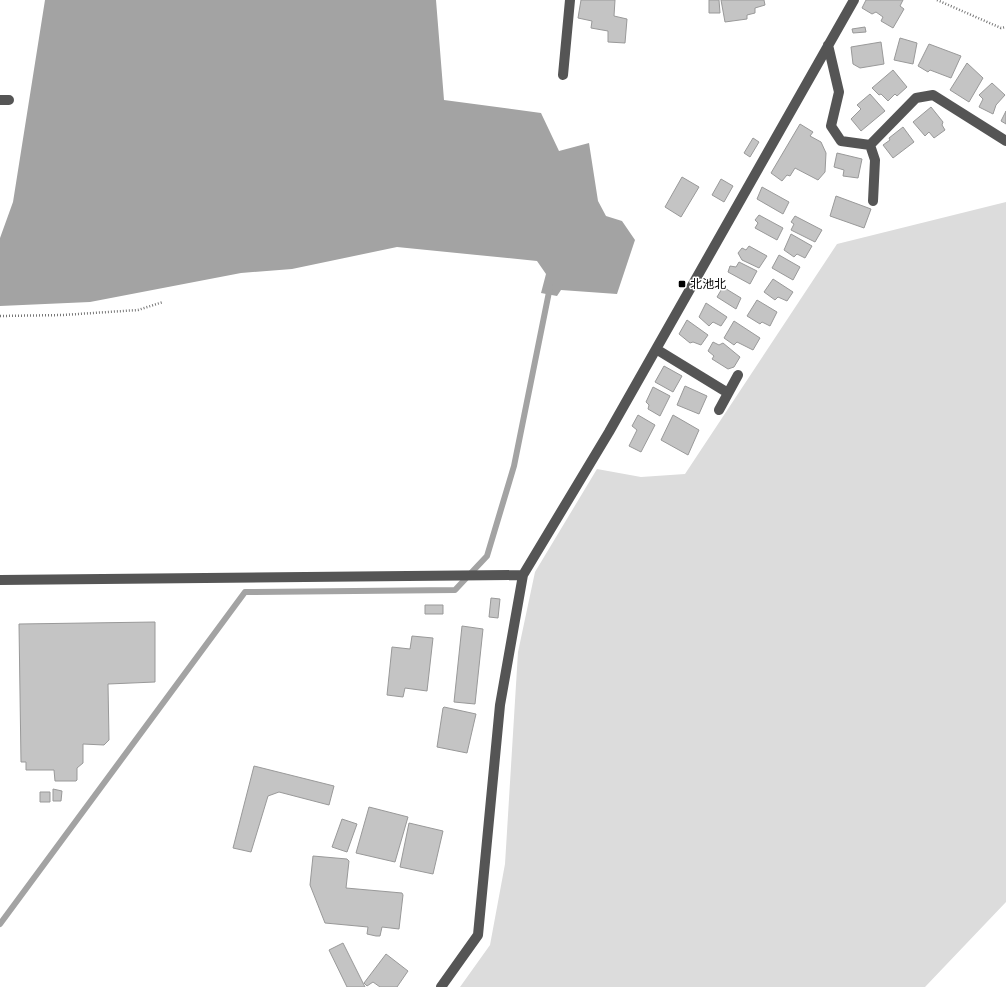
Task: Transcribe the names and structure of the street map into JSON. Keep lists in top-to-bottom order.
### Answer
{
  "places": {
    "transit": ["北池北"]
  }
}
